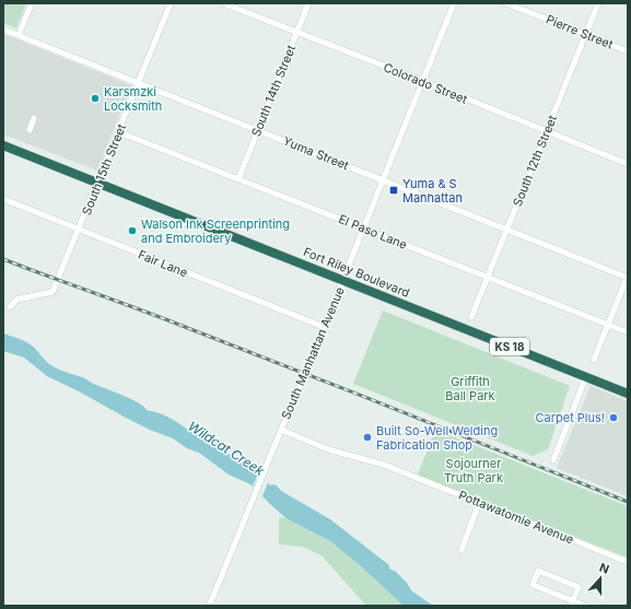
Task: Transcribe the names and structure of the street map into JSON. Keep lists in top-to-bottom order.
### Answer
{
  "streets": {
    "highway": ["Fort Riley Boulevard", "KS 18"],
    "street": [
      "Pierre Street",
      "Colorado Street",
      "South 14th Street",
      "Yuma Street",
      "South 12th Street",
      "South 15th Street",
      "El Paso Lane",
      "Fair Lane",
      "South Manhattan Avenue",
      "Pottawatomie Avenue"
    ]
  },
  "crossings": [
    ["Pierre Street", "South 12th Street"],
    ["Colorado Street", "South 14th Street"],
    ["Colorado Street", "South 12th Street"],
    ["Colorado Street", "South Manhattan Avenue"],
    ["South 14th Street", "Yuma Street"],
    ["South 14th Street", "El Paso Lane"],
    ["Yuma Street", "South 12th Street"],
    ["Yuma Street", "South 15th Street"],
    ["Yuma Street", "South Manhattan Avenue"],
    ["South 12th Street", "El Paso Lane"],
    ["South 15th Street", "El Paso Lane"],
    ["South 15th Street", "Fair Lane"],
    ["South 15th Street", "Fort Riley Boulevard"],
    ["El Paso Lane", "South Manhattan Avenue"],
    ["Fair Lane", "South Manhattan Avenue"],
    ["Fort Riley Boulevard", "South Manhattan Avenue"],
    ["South Manhattan Avenue", "Pottawatomie Avenue"]
  ],
  "water": ["Wildcat Creek"],
  "parks": ["Griffith Ball Park", "Sojourner Truth Park"],
  "places": {
    "other": [
      "Karsmzki Locksmith",
      "Walson Ink Screenprinting and Embroidery",
      "Carpet Plus!",
      "Built So-Well Welding Fabrication Shop"
    ],
    "transit": ["Yuma & S Manhattan"]
  },
  "north": "top"
}
